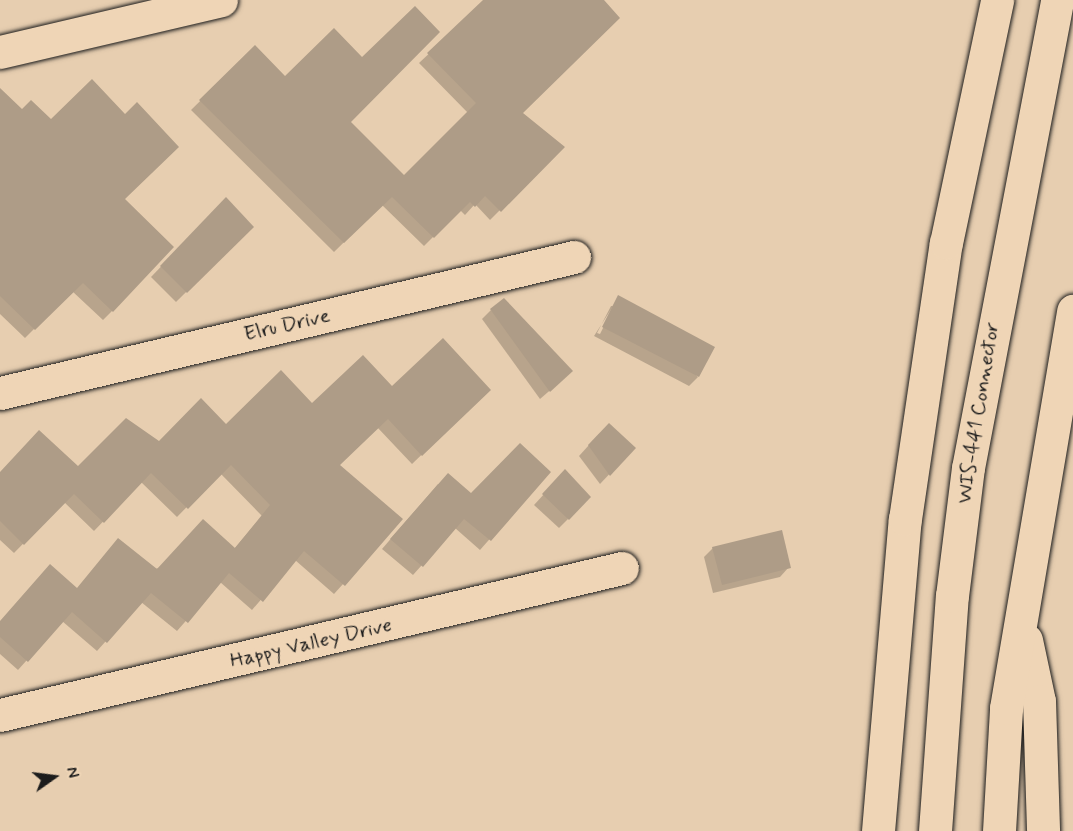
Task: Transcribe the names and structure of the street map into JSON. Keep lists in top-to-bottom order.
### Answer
{
  "streets": {
    "main road": ["Elru Drive", "WIS-441 Connector", "Happy Valley Drive"]
  },
  "north": "right"
}
